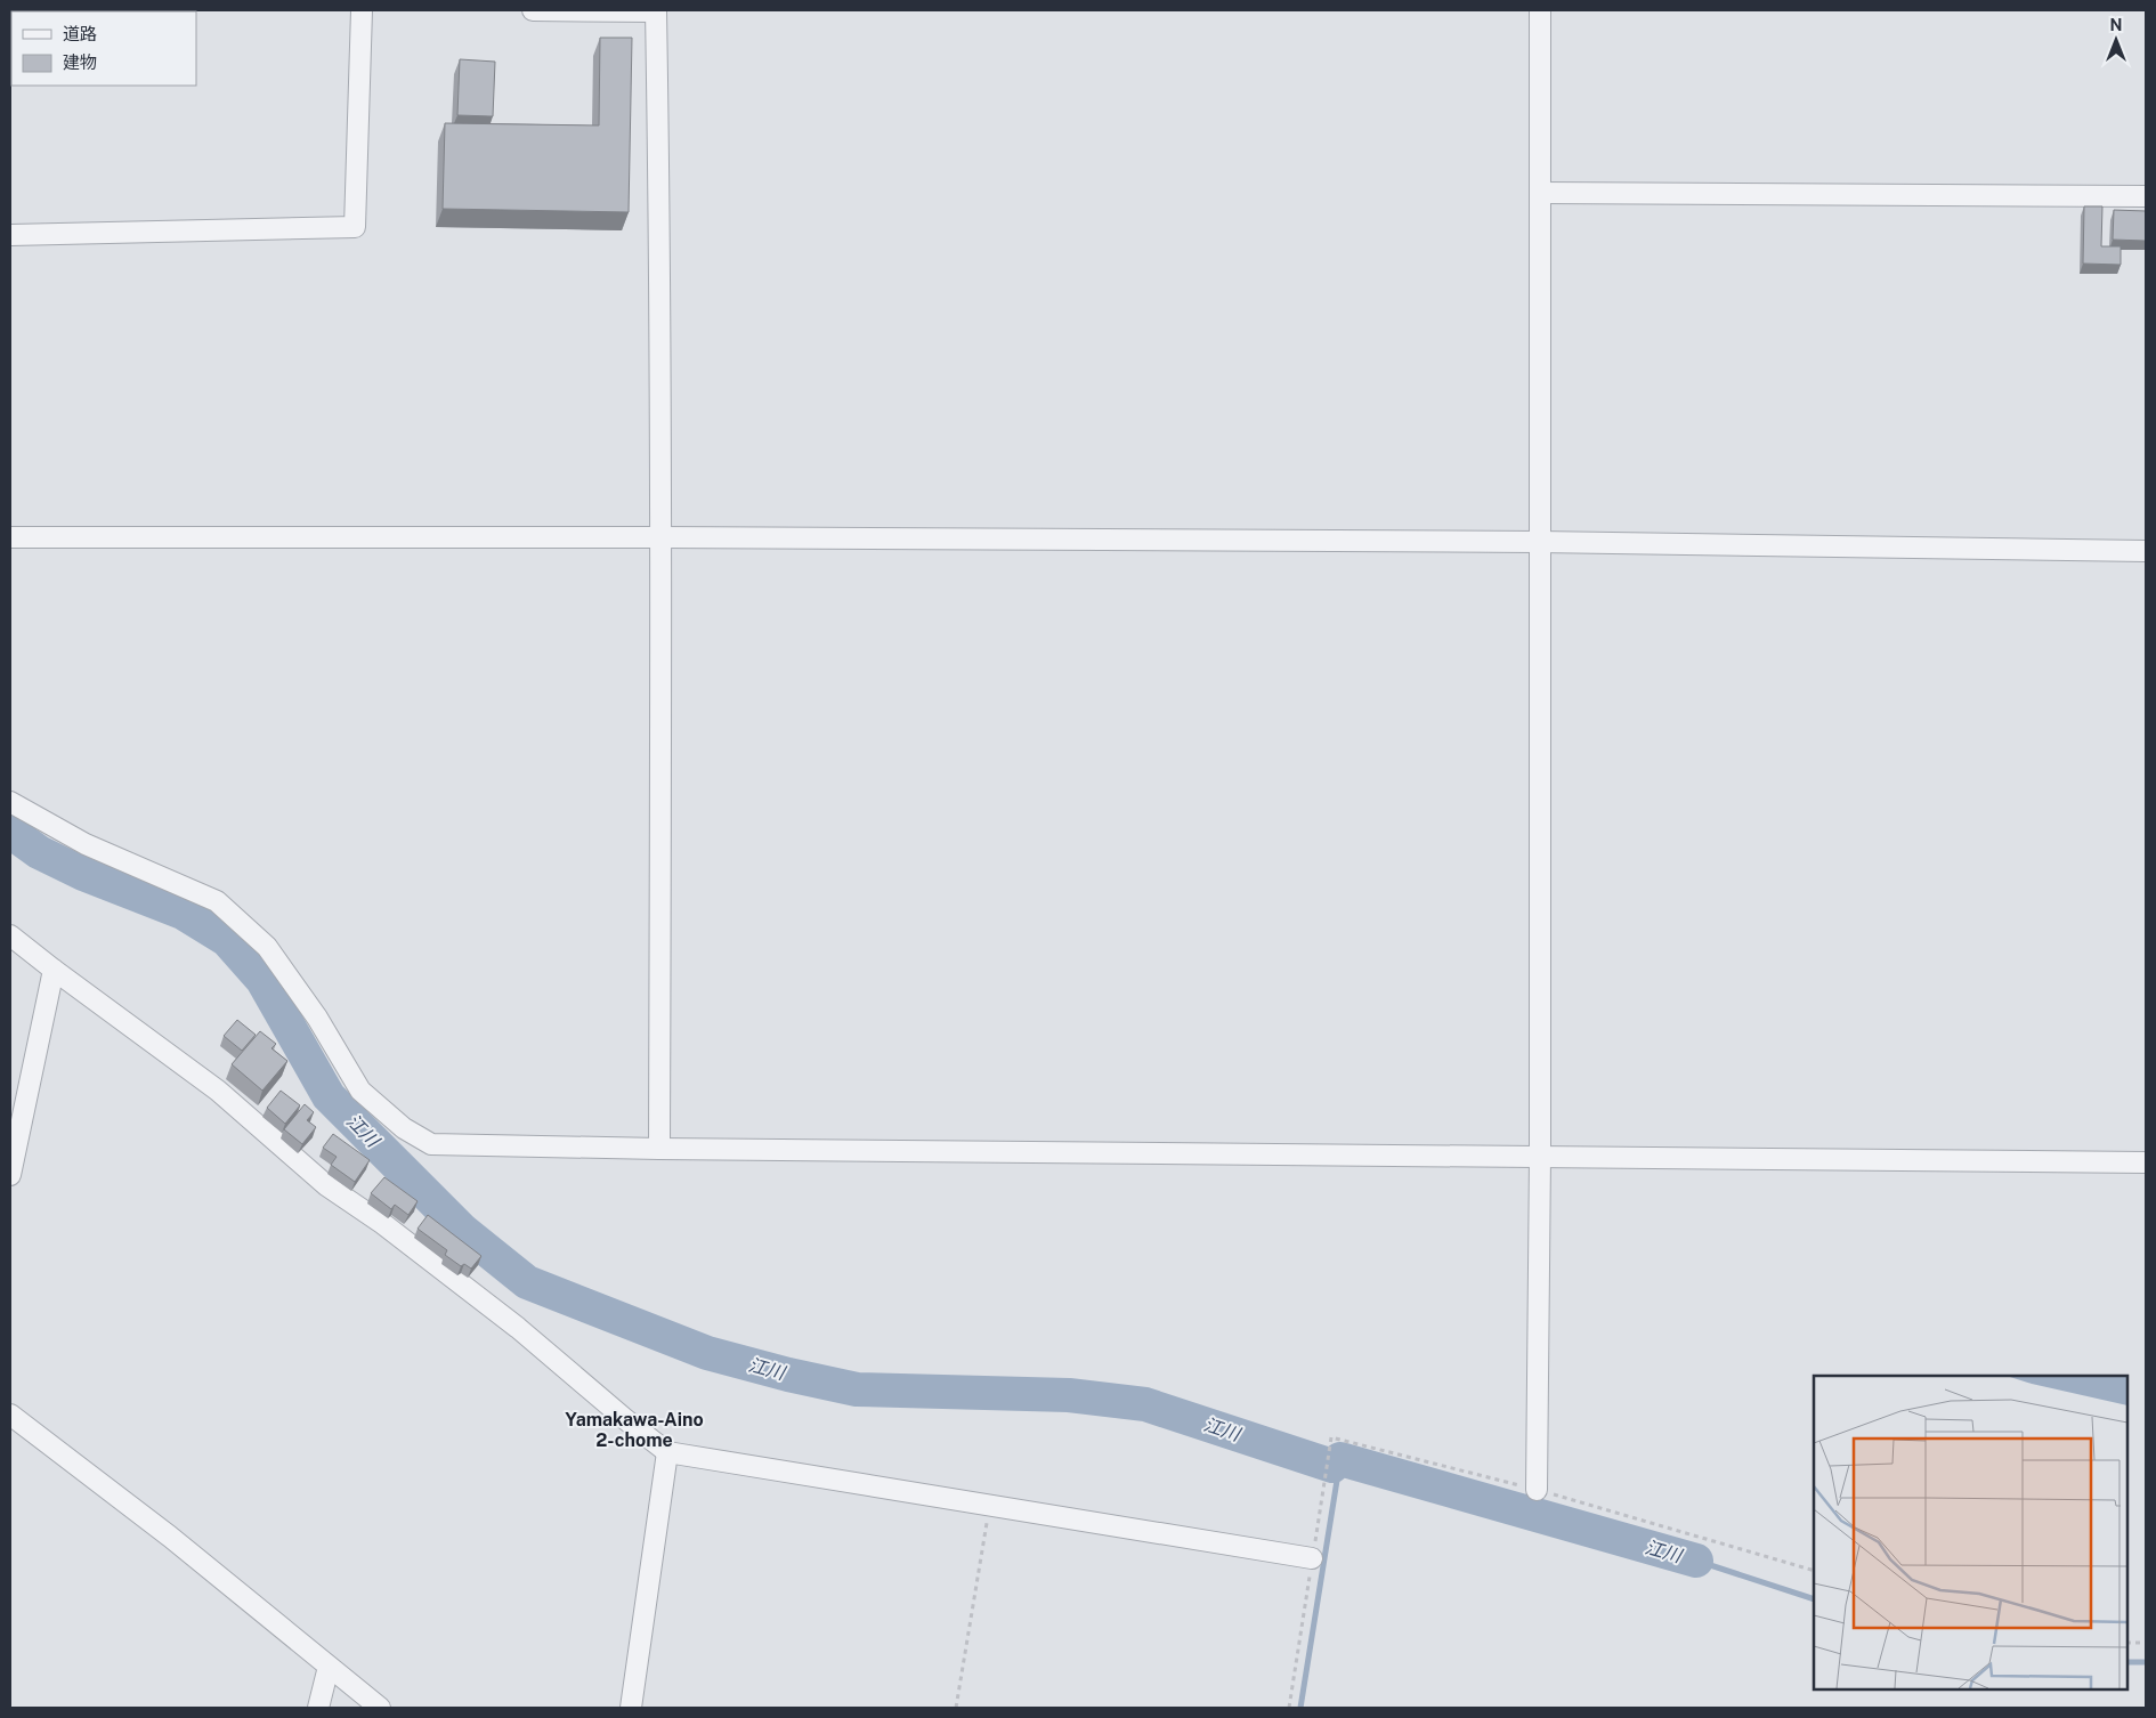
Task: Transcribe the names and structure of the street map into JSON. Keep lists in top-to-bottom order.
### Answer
{
  "districts": ["Yamakawa-Aino 2-chome"],
  "water": ["江川"],
  "legend": ["道路", "建物"],
  "north": "top"
}
